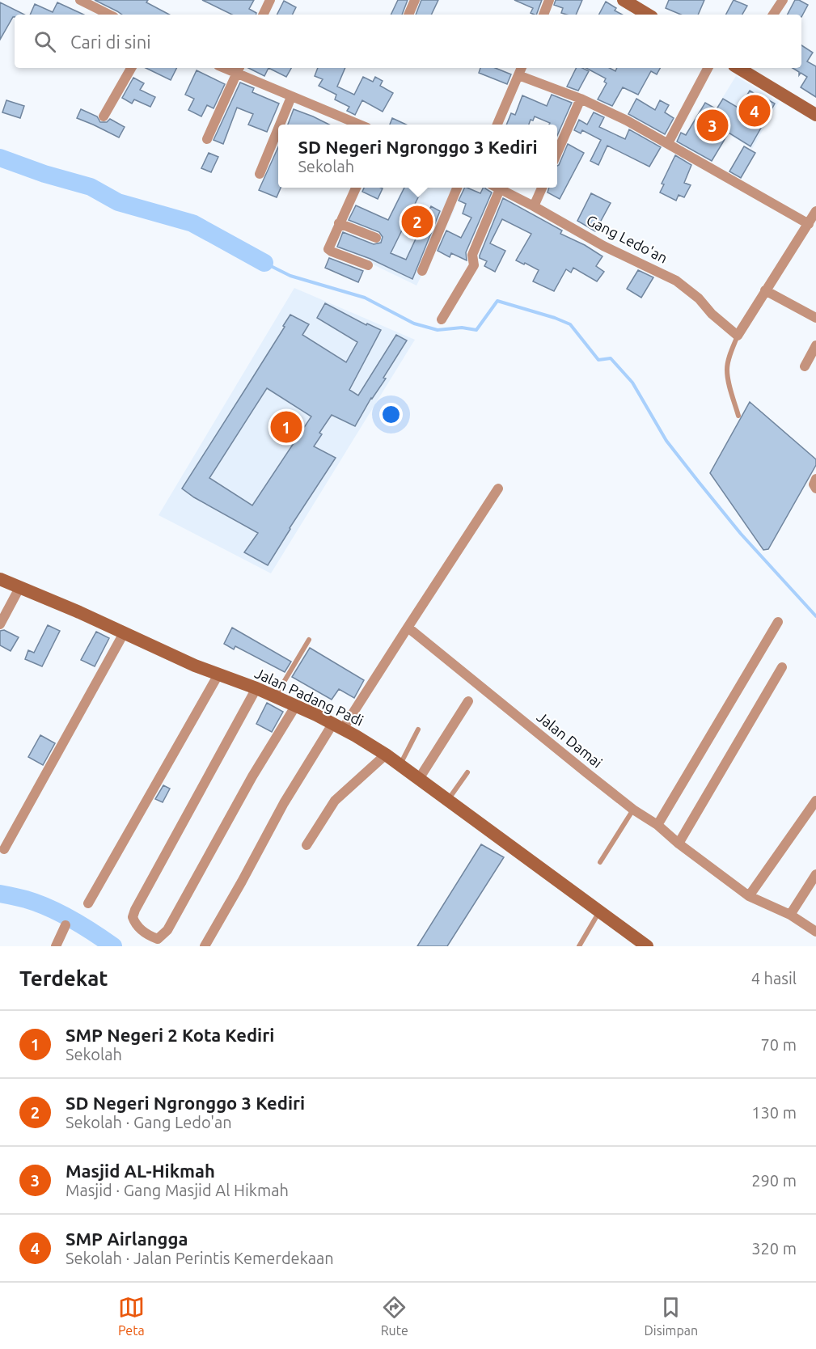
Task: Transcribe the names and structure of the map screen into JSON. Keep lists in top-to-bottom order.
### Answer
{
  "streets": {
    "main road": ["Jalan Padang Padi"],
    "street": ["Gang Ledo'an", "Jalan Damai"]
  },
  "page": {
    "search": "Cari di sini",
    "pins": [
      "4",
      "3",
      "2",
      "1"
    ],
    "popup": ["SD Negeri Ngronggo 3 Kediri", "Sekolah"],
    "heading": ["Terdekat", "4 hasil"],
    "list": [
      {
        "mark": "1",
        "name": "SMP Negeri 2 Kota Kediri",
        "note": "Sekolah",
        "value": "70 m"
      },
      {
        "mark": "2",
        "name": "SD Negeri Ngronggo 3 Kediri",
        "note": "Sekolah · Gang Ledo'an",
        "value": "130 m"
      },
      {
        "mark": "3",
        "name": "Masjid AL-Hikmah",
        "note": "Masjid · Gang Masjid Al Hikmah",
        "value": "290 m"
      },
      {
        "mark": "4",
        "name": "SMP Airlangga",
        "note": "Sekolah · Jalan Perintis Kemerdekaan",
        "value": "320 m"
      }
    ],
    "nav": ["Peta", "Rute", "Disimpan"]
  }
}
